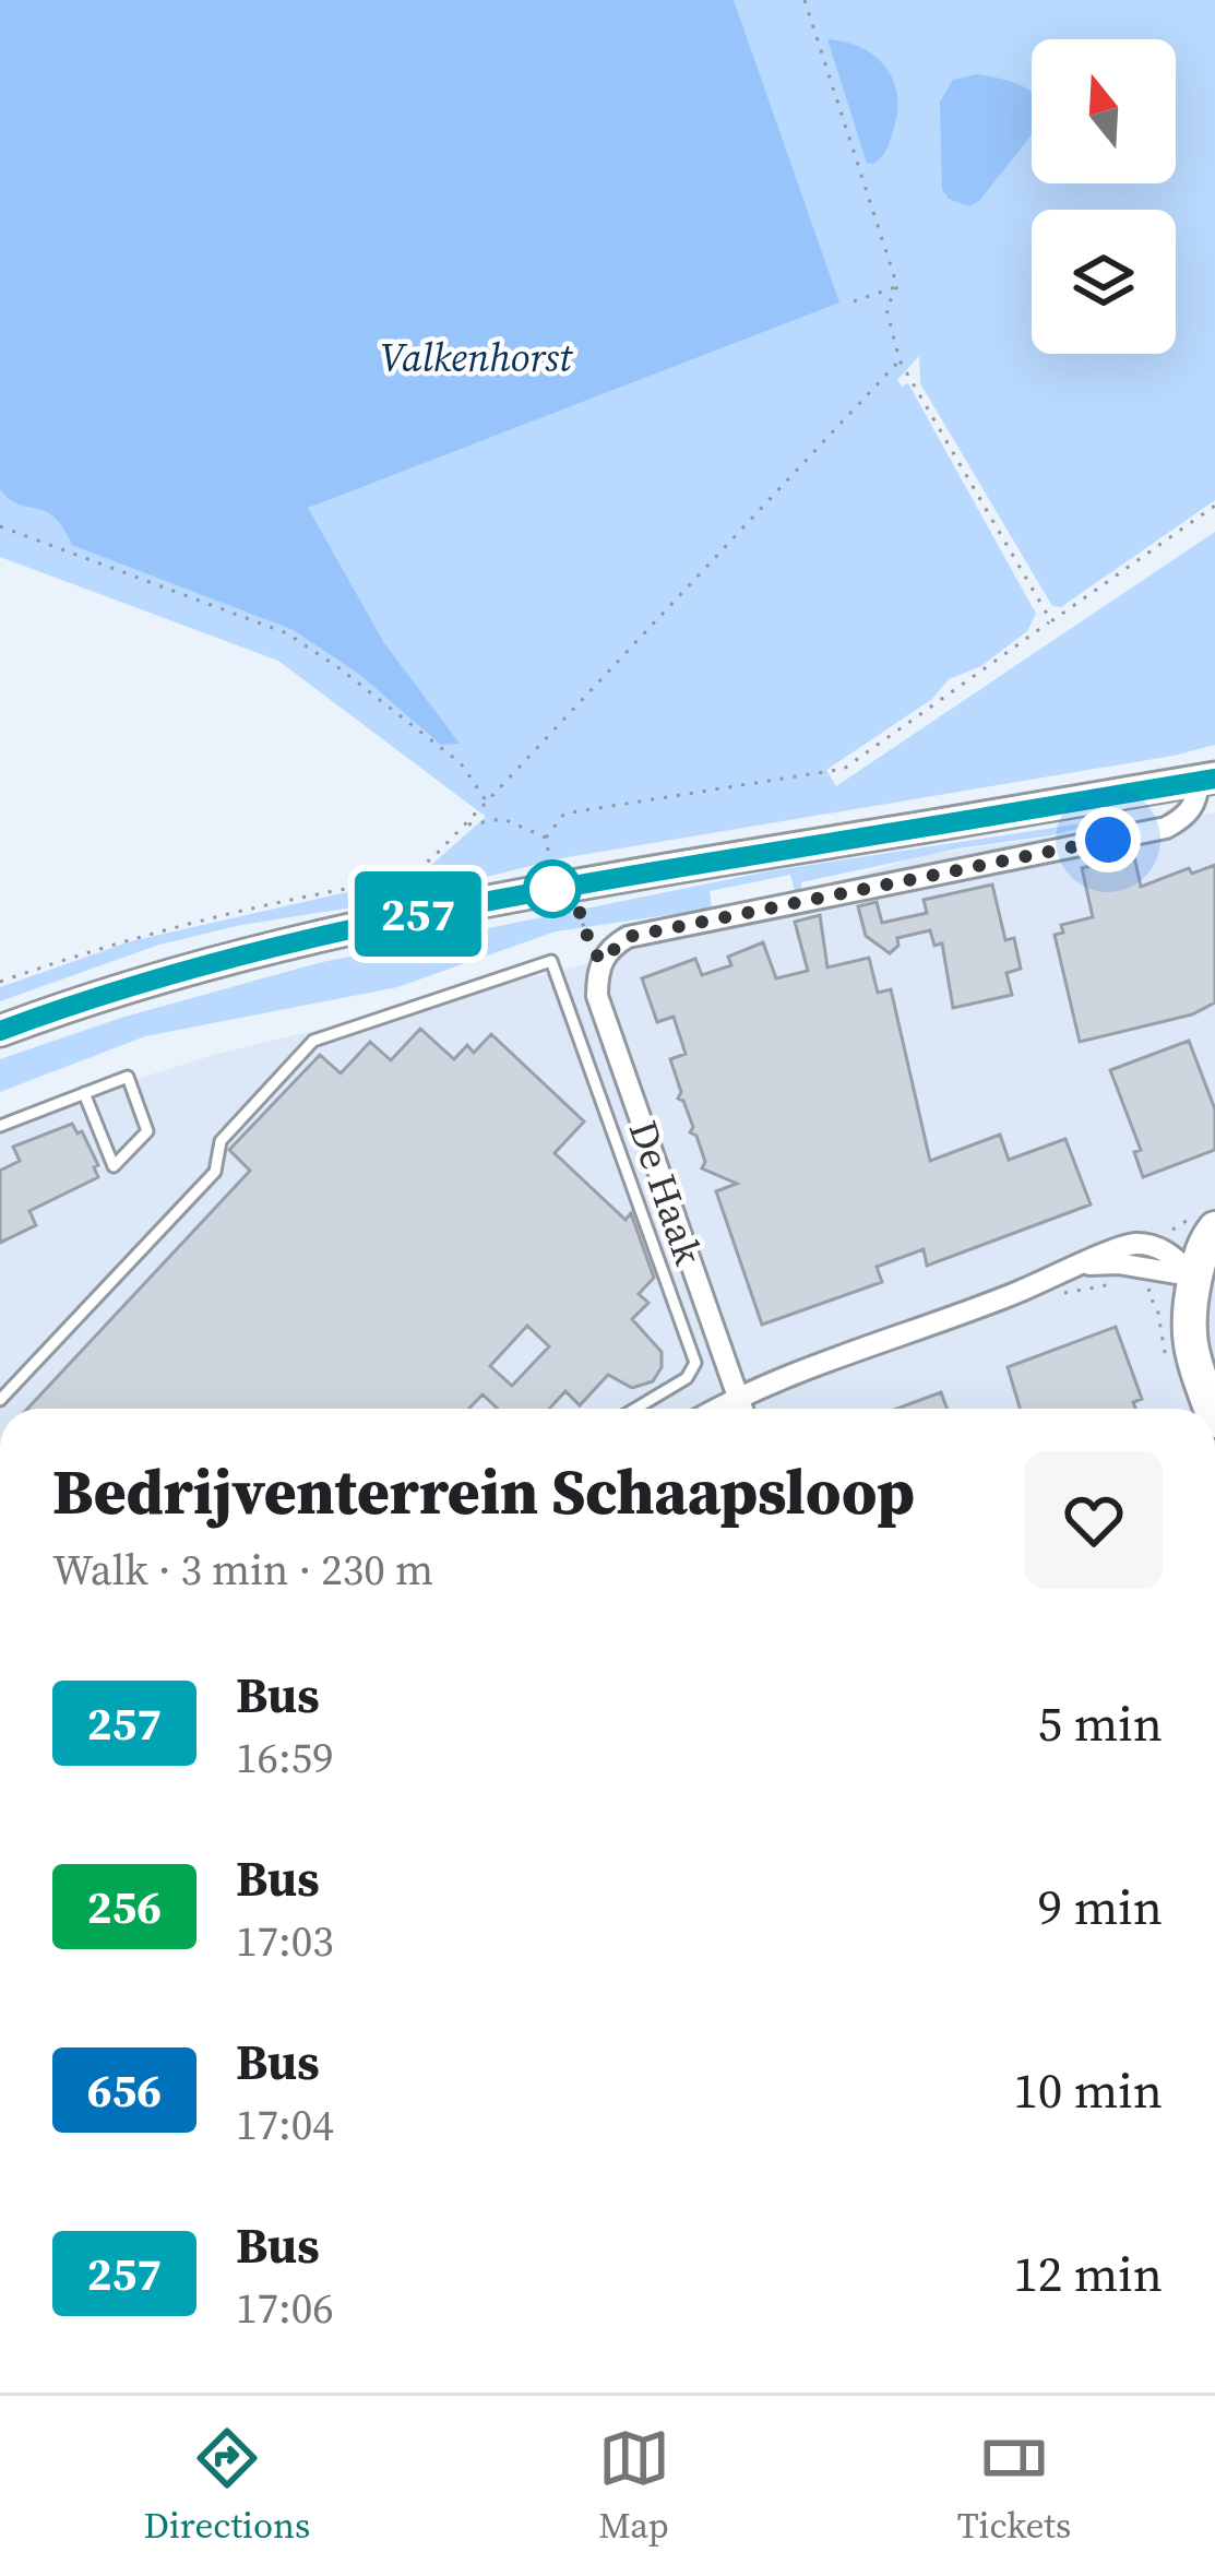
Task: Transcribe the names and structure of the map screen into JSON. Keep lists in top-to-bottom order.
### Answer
{
  "streets": {
    "street": ["De Haak"]
  },
  "parks": ["Valkenhorst"],
  "lines": ["bus line 257"],
  "north": "top",
  "page": {
    "on_map": "257",
    "heading": ["Bedrijventerrein Schaapsloop", "Walk · 3 min · 230 m"],
    "list": [
      {
        "mark": "257",
        "name": "Bus",
        "note": "16:59",
        "value": "5 min"
      },
      {
        "mark": "256",
        "name": "Bus",
        "note": "17:03",
        "value": "9 min"
      },
      {
        "mark": "656",
        "name": "Bus",
        "note": "17:04",
        "value": "10 min"
      },
      {
        "mark": "257",
        "name": "Bus",
        "note": "17:06",
        "value": "12 min"
      }
    ],
    "tabs": ["Directions", "Map", "Tickets"]
  }
}
